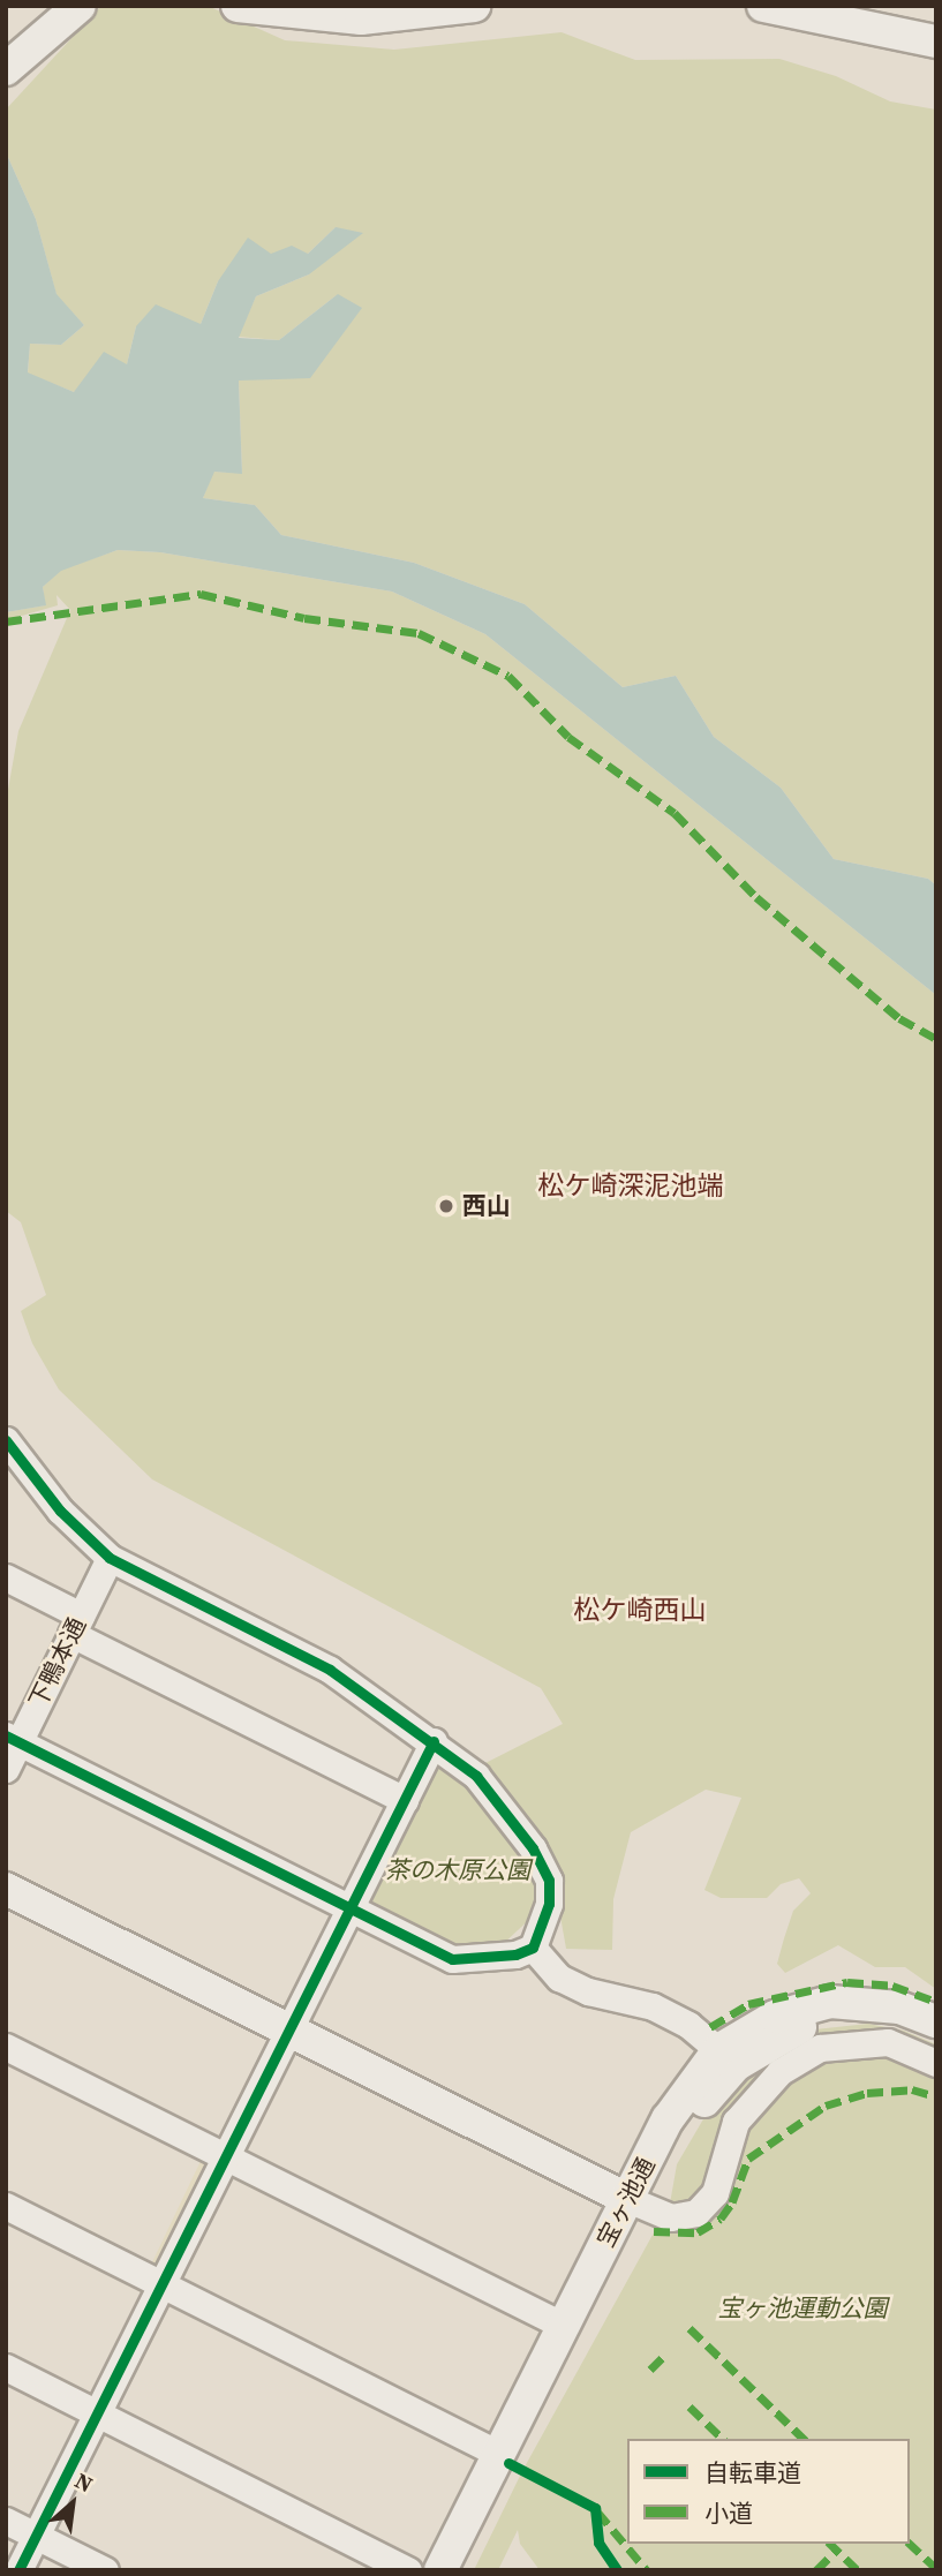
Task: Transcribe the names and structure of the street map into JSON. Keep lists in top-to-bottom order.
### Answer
{
  "streets": {
    "street": ["下鴨本通", "宝ヶ池通"]
  },
  "districts": ["松ケ崎深泥池端", "松ケ崎西山"],
  "parks": ["茶の木原公園", "宝ヶ池運動公園"],
  "places": ["西山"],
  "legend": ["自転車道", "小道"],
  "north": "top right"
}
